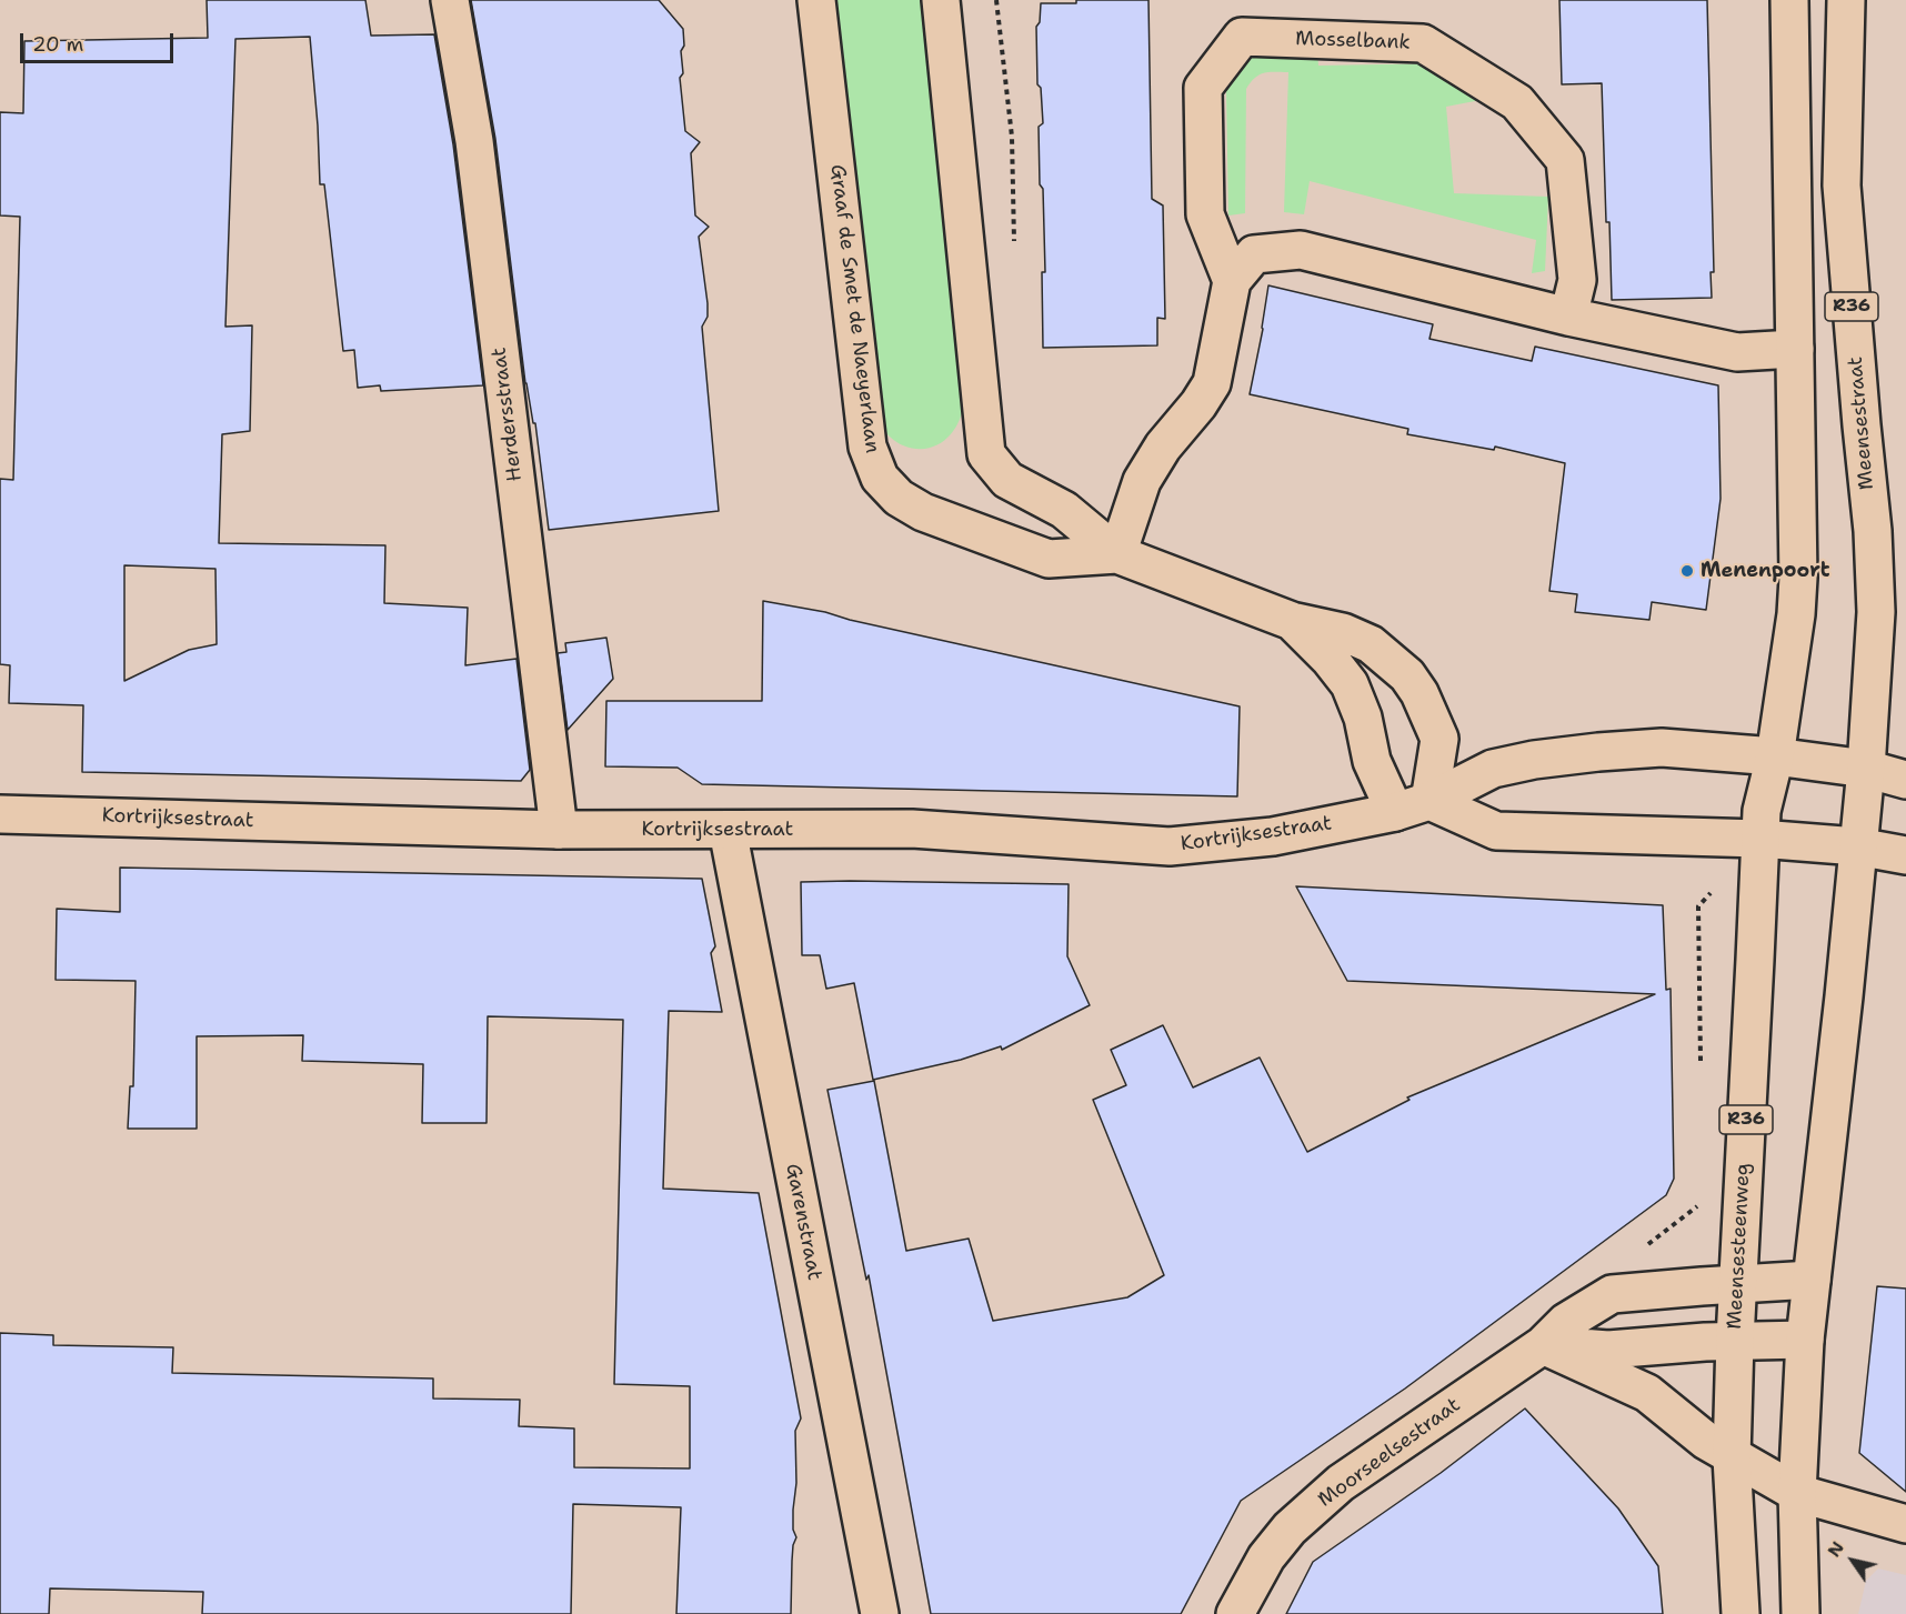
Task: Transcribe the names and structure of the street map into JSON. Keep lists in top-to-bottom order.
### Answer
{
  "streets": {
    "street": [
      "Mosselbank",
      "R36",
      "Graaf de Smet de Naeyerlaan",
      "Herdersstraat",
      "Meensestraat",
      "Kortrijksestraat",
      "Garenstraat",
      "Meensesteenweg",
      "Moorseelsestraat"
    ]
  },
  "crossings": [
    ["R36", "Meensestraat"],
    ["R36", "Kortrijksestraat"],
    ["R36", "Meensesteenweg"],
    ["R36", "Moorseelsestraat"],
    ["Graaf de Smet de Naeyerlaan", "Kortrijksestraat"],
    ["Herdersstraat", "Kortrijksestraat"],
    ["Meensestraat", "Kortrijksestraat"],
    ["Kortrijksestraat", "Garenstraat"],
    ["Meensesteenweg", "Moorseelsestraat"]
  ],
  "places": ["Menenpoort"],
  "scale_bar": "20 m",
  "north": "top left"
}
